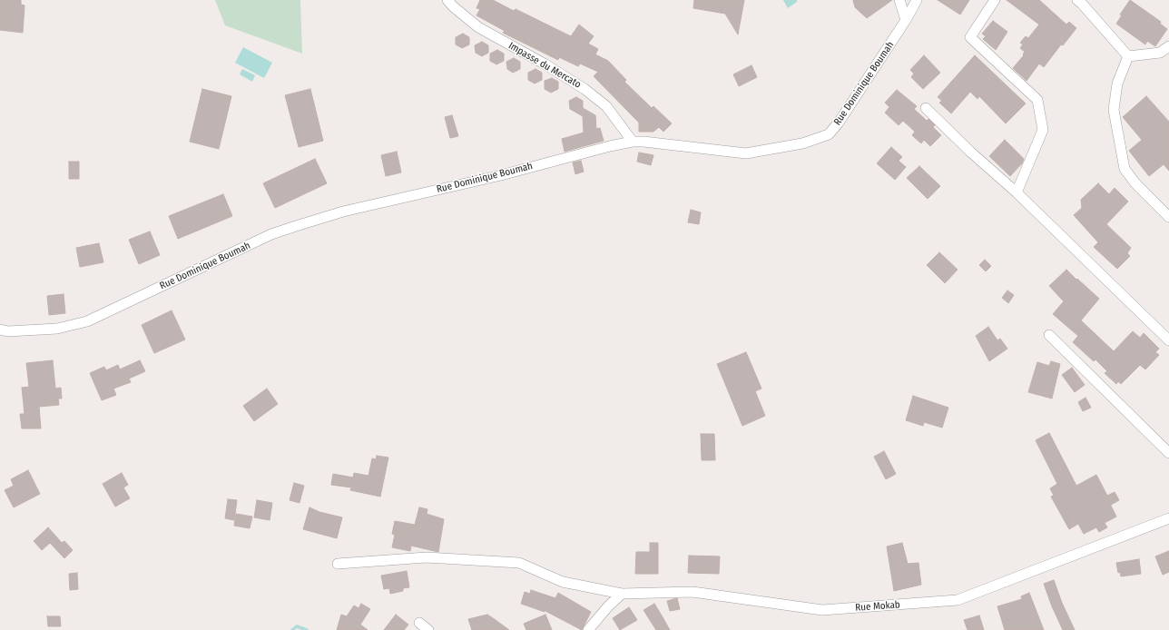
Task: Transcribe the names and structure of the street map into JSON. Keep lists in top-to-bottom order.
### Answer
{
  "streets": {
    "street": ["Impasse du Mercato", "Rue Dominique Boumah", "Rue Mokab"]
  },
  "crossings": [
    ["Impasse du Mercato", "Rue Dominique Boumah"]
  ]
}
